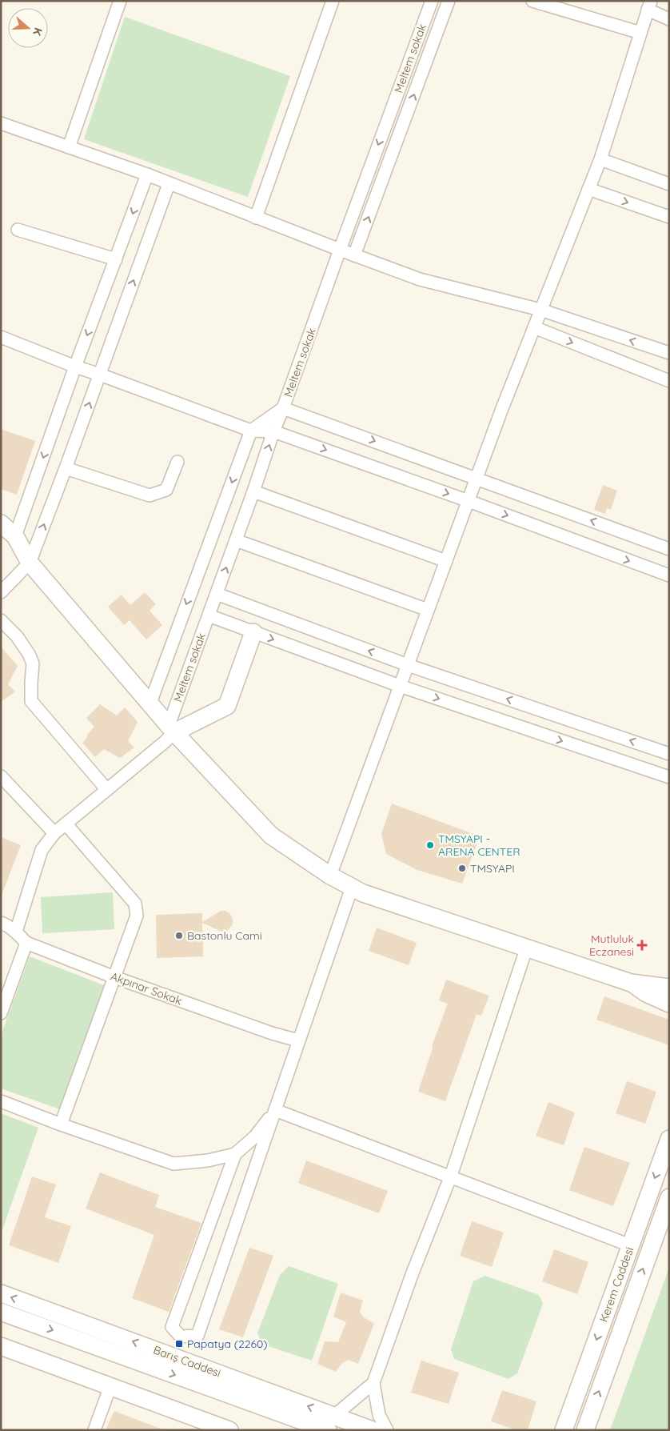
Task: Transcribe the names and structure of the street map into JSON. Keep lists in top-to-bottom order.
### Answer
{
  "streets": {
    "street": [
      "Meltem sokak",
      "Akpınar Sokak",
      "Kerem Caddesi",
      "Barış Caddesi"
    ]
  },
  "places": {
    "other": ["TMSYAPI - ARENA CENTER", "TMSYAPI", "Bastonlu Cami"],
    "health": ["Mutluluk Eczanesi"],
    "transit": ["Papatya (2260)"]
  },
  "north": "right"
}
